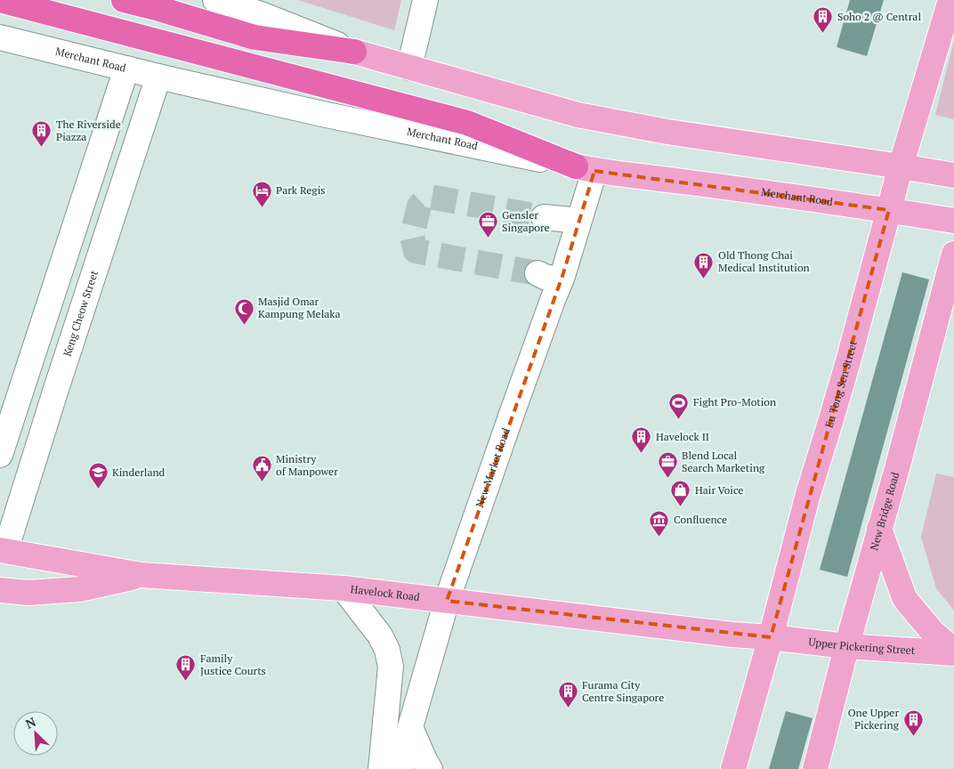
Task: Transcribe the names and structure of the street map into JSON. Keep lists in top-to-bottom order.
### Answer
{
  "streets": {
    "main road": [
      "Merchant Road",
      "Eu Tong Sen Street",
      "New Bridge Road",
      "Havelock Road",
      "Upper Pickering Street"
    ],
    "street": ["Keng Cheow Street", "New Market Road"]
  },
  "crossings": [
    ["Merchant Road", "Keng Cheow Street"],
    ["Merchant Road", "Eu Tong Sen Street"],
    ["Merchant Road", "New Market Road"],
    ["Keng Cheow Street", "Havelock Road"],
    ["Eu Tong Sen Street", "Havelock Road"],
    ["Eu Tong Sen Street", "Upper Pickering Street"],
    ["New Market Road", "Havelock Road"],
    ["New Bridge Road", "Upper Pickering Street"],
    ["Havelock Road", "Upper Pickering Street"]
  ],
  "places": {
    "building": [
      "Soho 2 @ Central",
      "The Riverside Piazza",
      "Old Thong Chai Medical Institution",
      "Havelock II",
      "Family Justice Courts",
      "Furama City Centre Singapore",
      "One Upper Pickering"
    ],
    "hotel": ["Park Regis"],
    "office": ["Gensler Singapore", "Blend Local Search Marketing"],
    "mosque": ["Masjid Omar Kampung Melaka"],
    "sports": ["Fight Pro-Motion"],
    "public building": ["Ministry of Manpower"],
    "school or university": ["Kinderland"],
    "shop": ["Hair Voice"],
    "museum": ["Confluence"]
  },
  "north": "top left"
}
